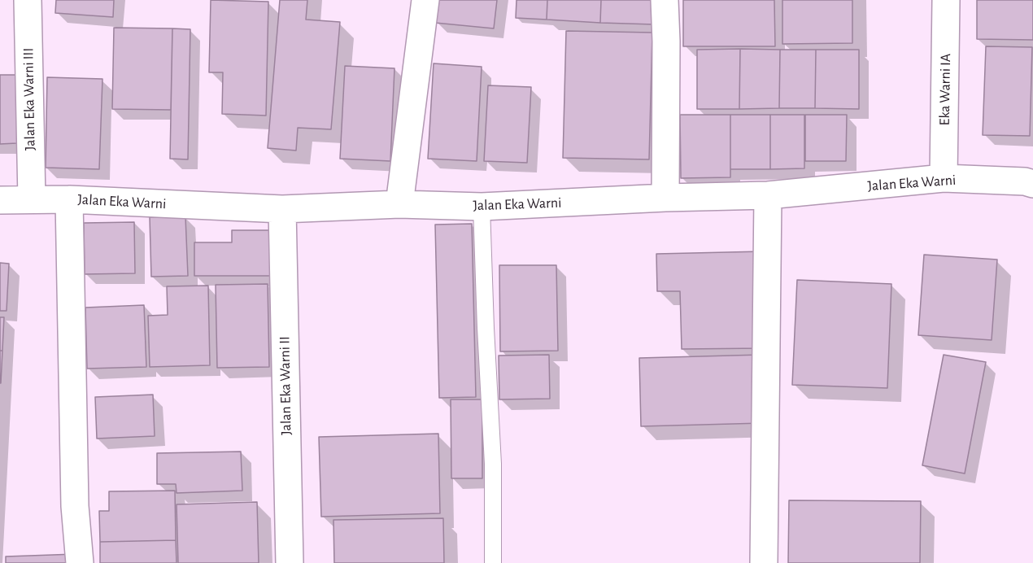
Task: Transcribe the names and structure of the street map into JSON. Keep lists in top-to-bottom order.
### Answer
{
  "streets": {
    "street": [
      "Eka Warni IA",
      "Jalan Eka Warni III",
      "Jalan Eka Warni",
      "Jalan Eka Warni II"
    ]
  },
  "crossings": [
    ["Eka Warni IA", "Jalan Eka Warni"],
    ["Jalan Eka Warni III", "Jalan Eka Warni"],
    ["Jalan Eka Warni", "Jalan Eka Warni II"]
  ]
}
